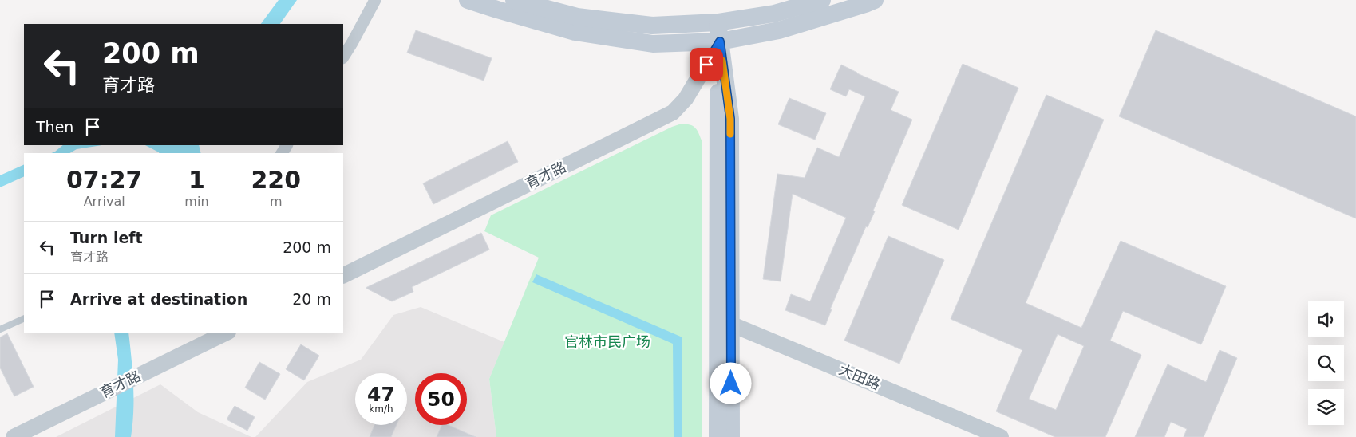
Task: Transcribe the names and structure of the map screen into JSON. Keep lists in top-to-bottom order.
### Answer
{
  "streets": {
    "street": ["育才路", "大田路"]
  },
  "parks": ["官林市民广场"],
  "page": {
    "turn": ["200 m", "育才路"],
    "then": "Then",
    "eta": [
      "07:27",
      "Arrival",
      "1",
      "min",
      "220",
      "m"
    ],
    "list": [
      {
        "name": "Turn left",
        "note": "育才路",
        "value": "200 m"
      },
      {
        "name": "Arrive at destination",
        "value": "20 m"
      }
    ],
    "speed": "47 km/h",
    "limit": "50"
  }
}
